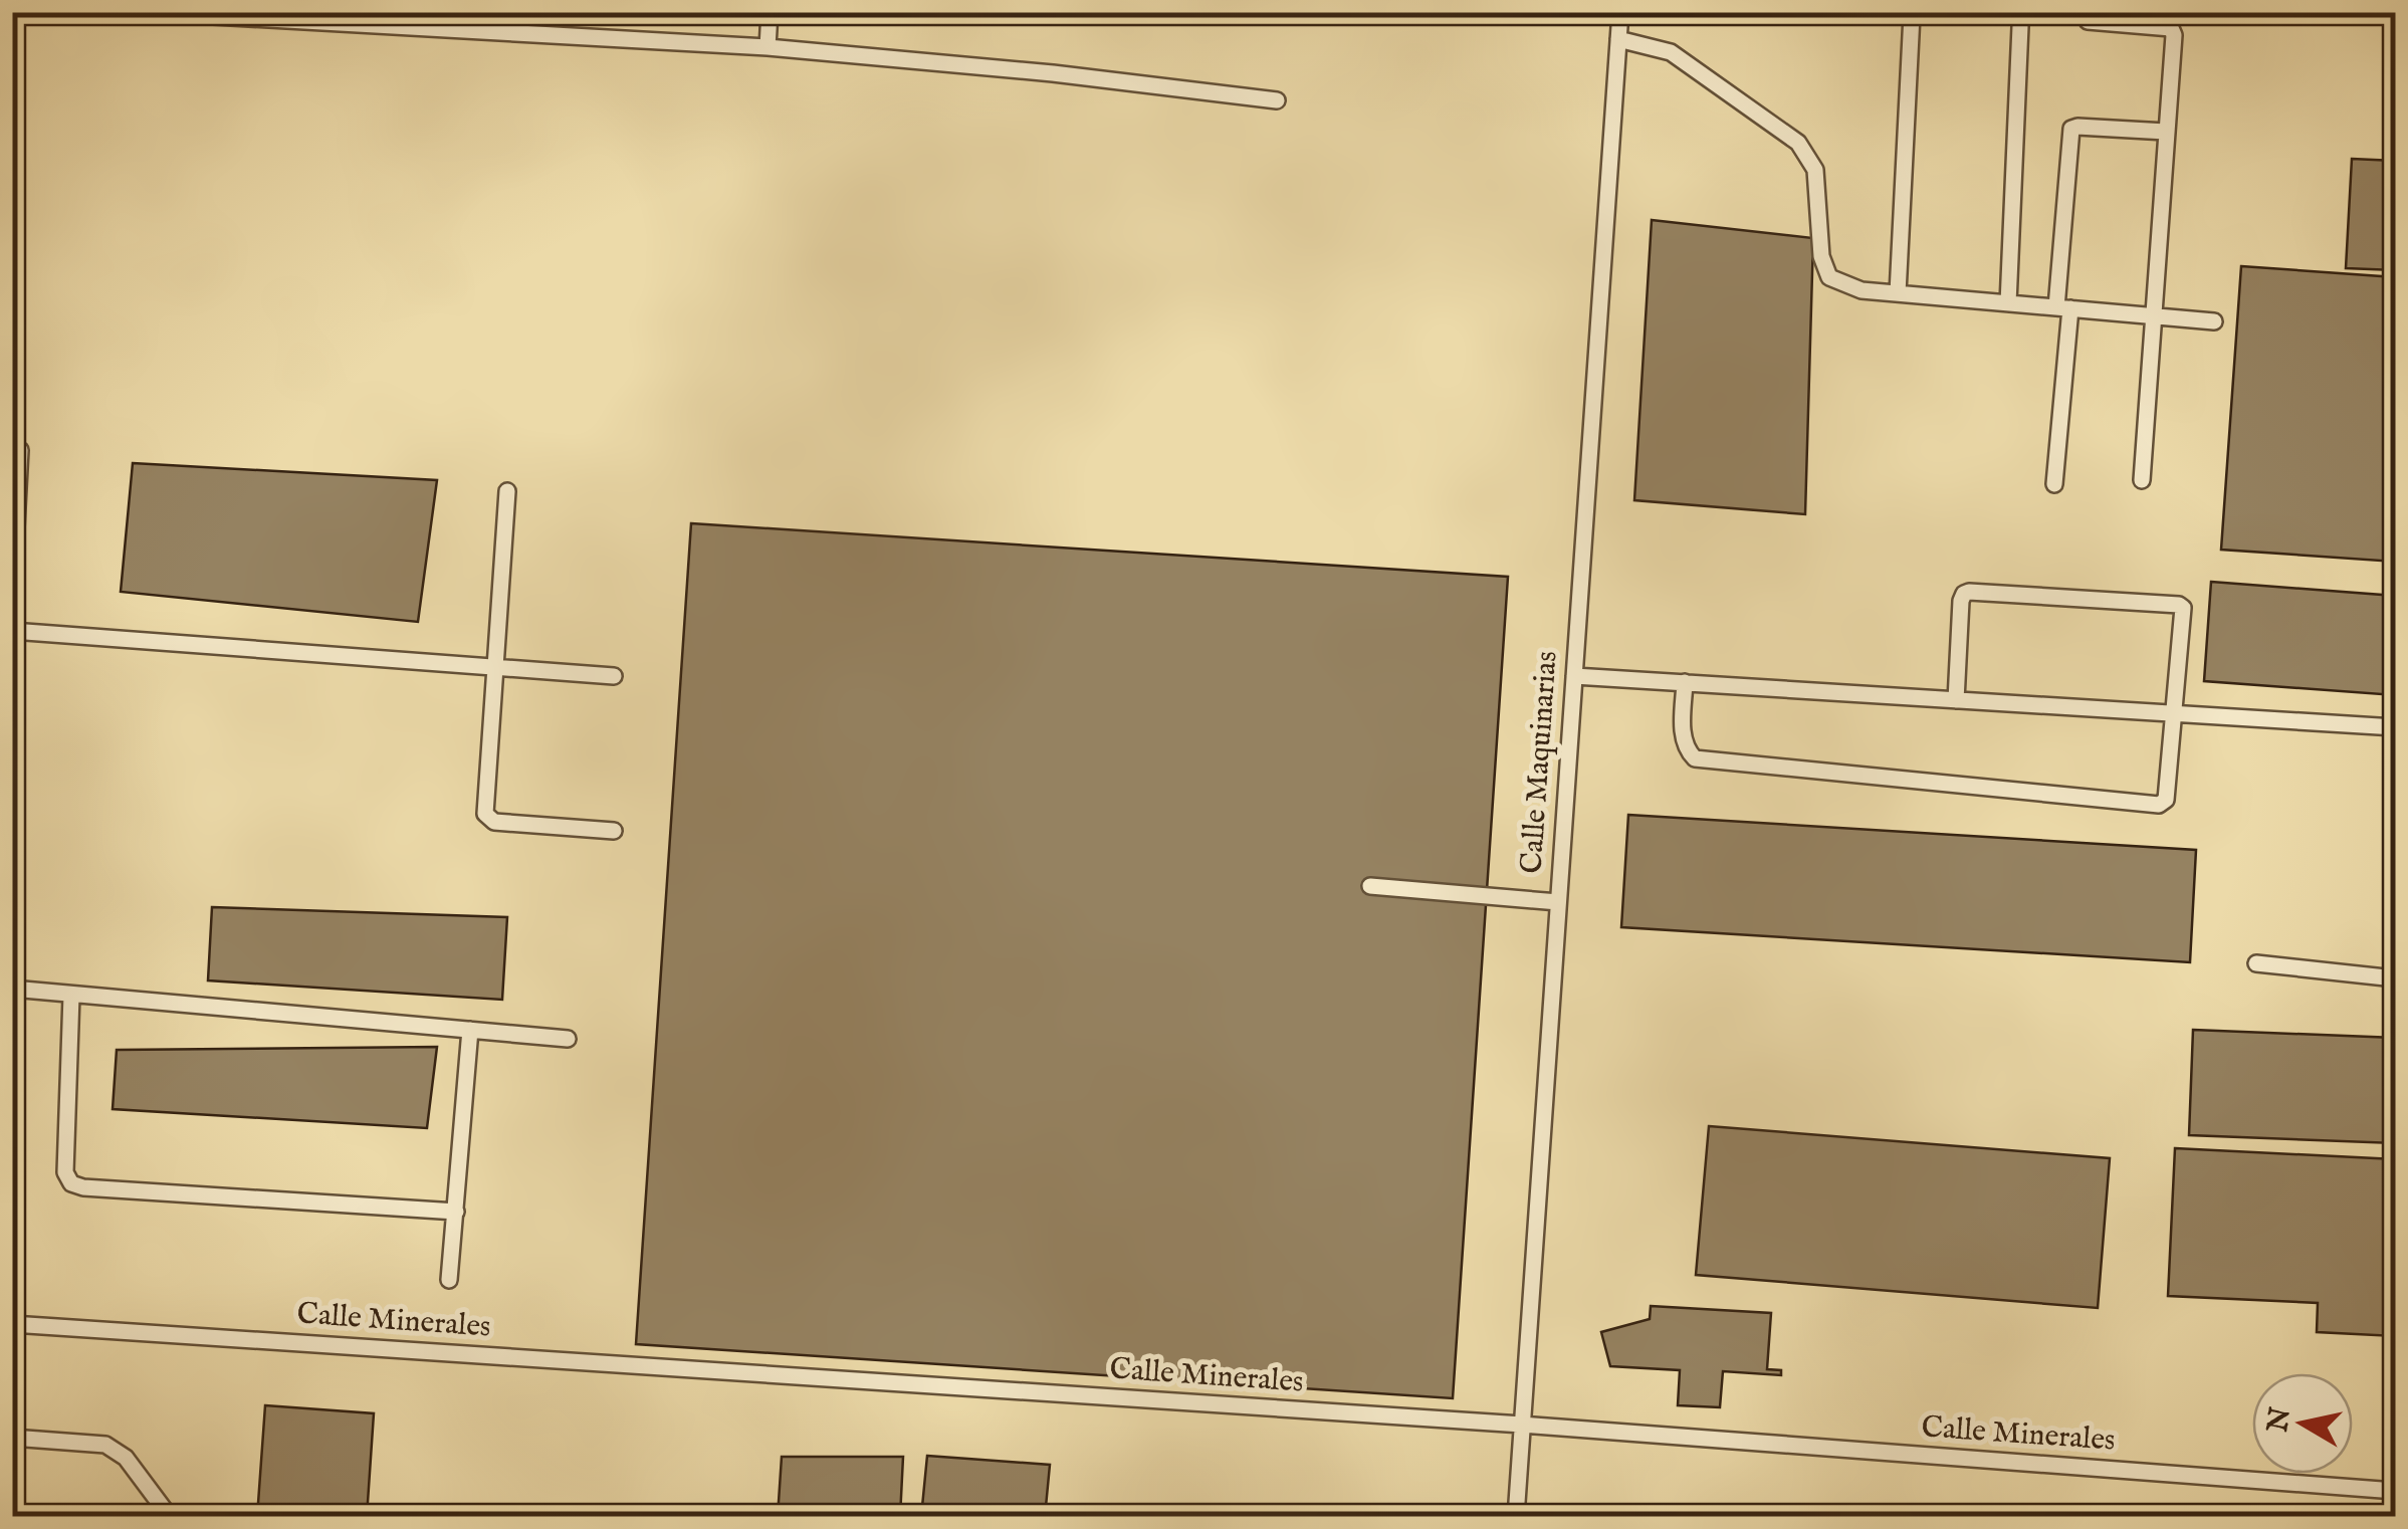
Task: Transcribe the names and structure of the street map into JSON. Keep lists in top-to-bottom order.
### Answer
{
  "streets": {
    "lane": ["Calle Maquinarias", "Calle Minerales"]
  },
  "crossings": [
    ["Calle Maquinarias", "Calle Minerales"]
  ],
  "north": "left"
}
